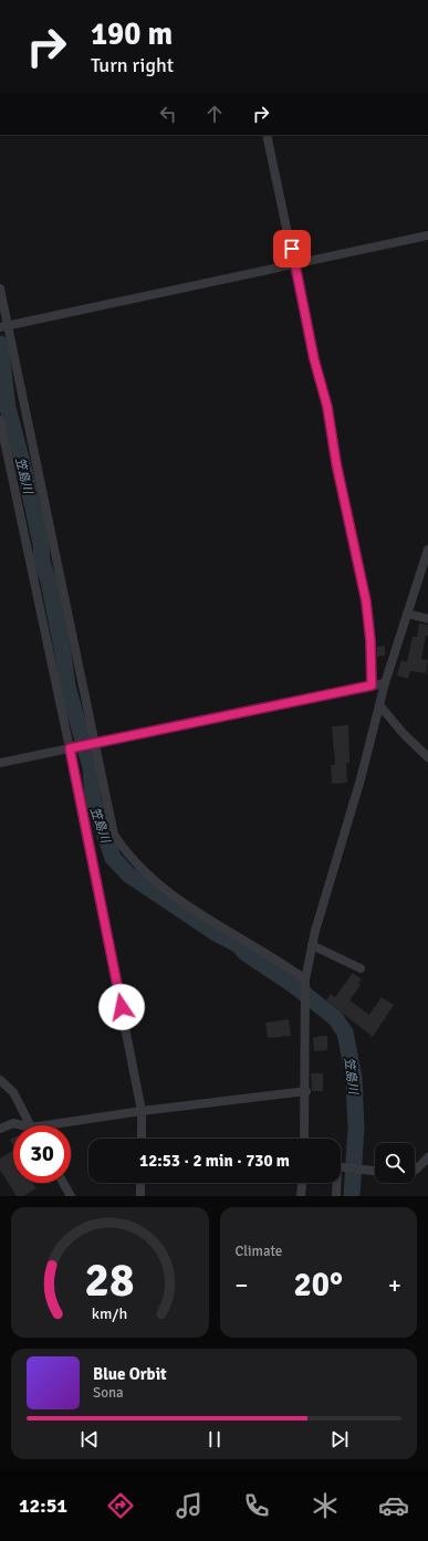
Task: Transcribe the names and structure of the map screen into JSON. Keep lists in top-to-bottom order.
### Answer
{
  "water": ["笠島川"],
  "page": {
    "turn": ["190 m", "Turn right"],
    "limit": "30",
    "trip": "12:53 · 2 min · 730 m",
    "tile": "Climate",
    "heat": ["−", "20°", "+"],
    "song": ["Blue Orbit", "Sona"],
    "tabs": "12:51",
    "gauge": ["28", "km/h"]
  }
}
